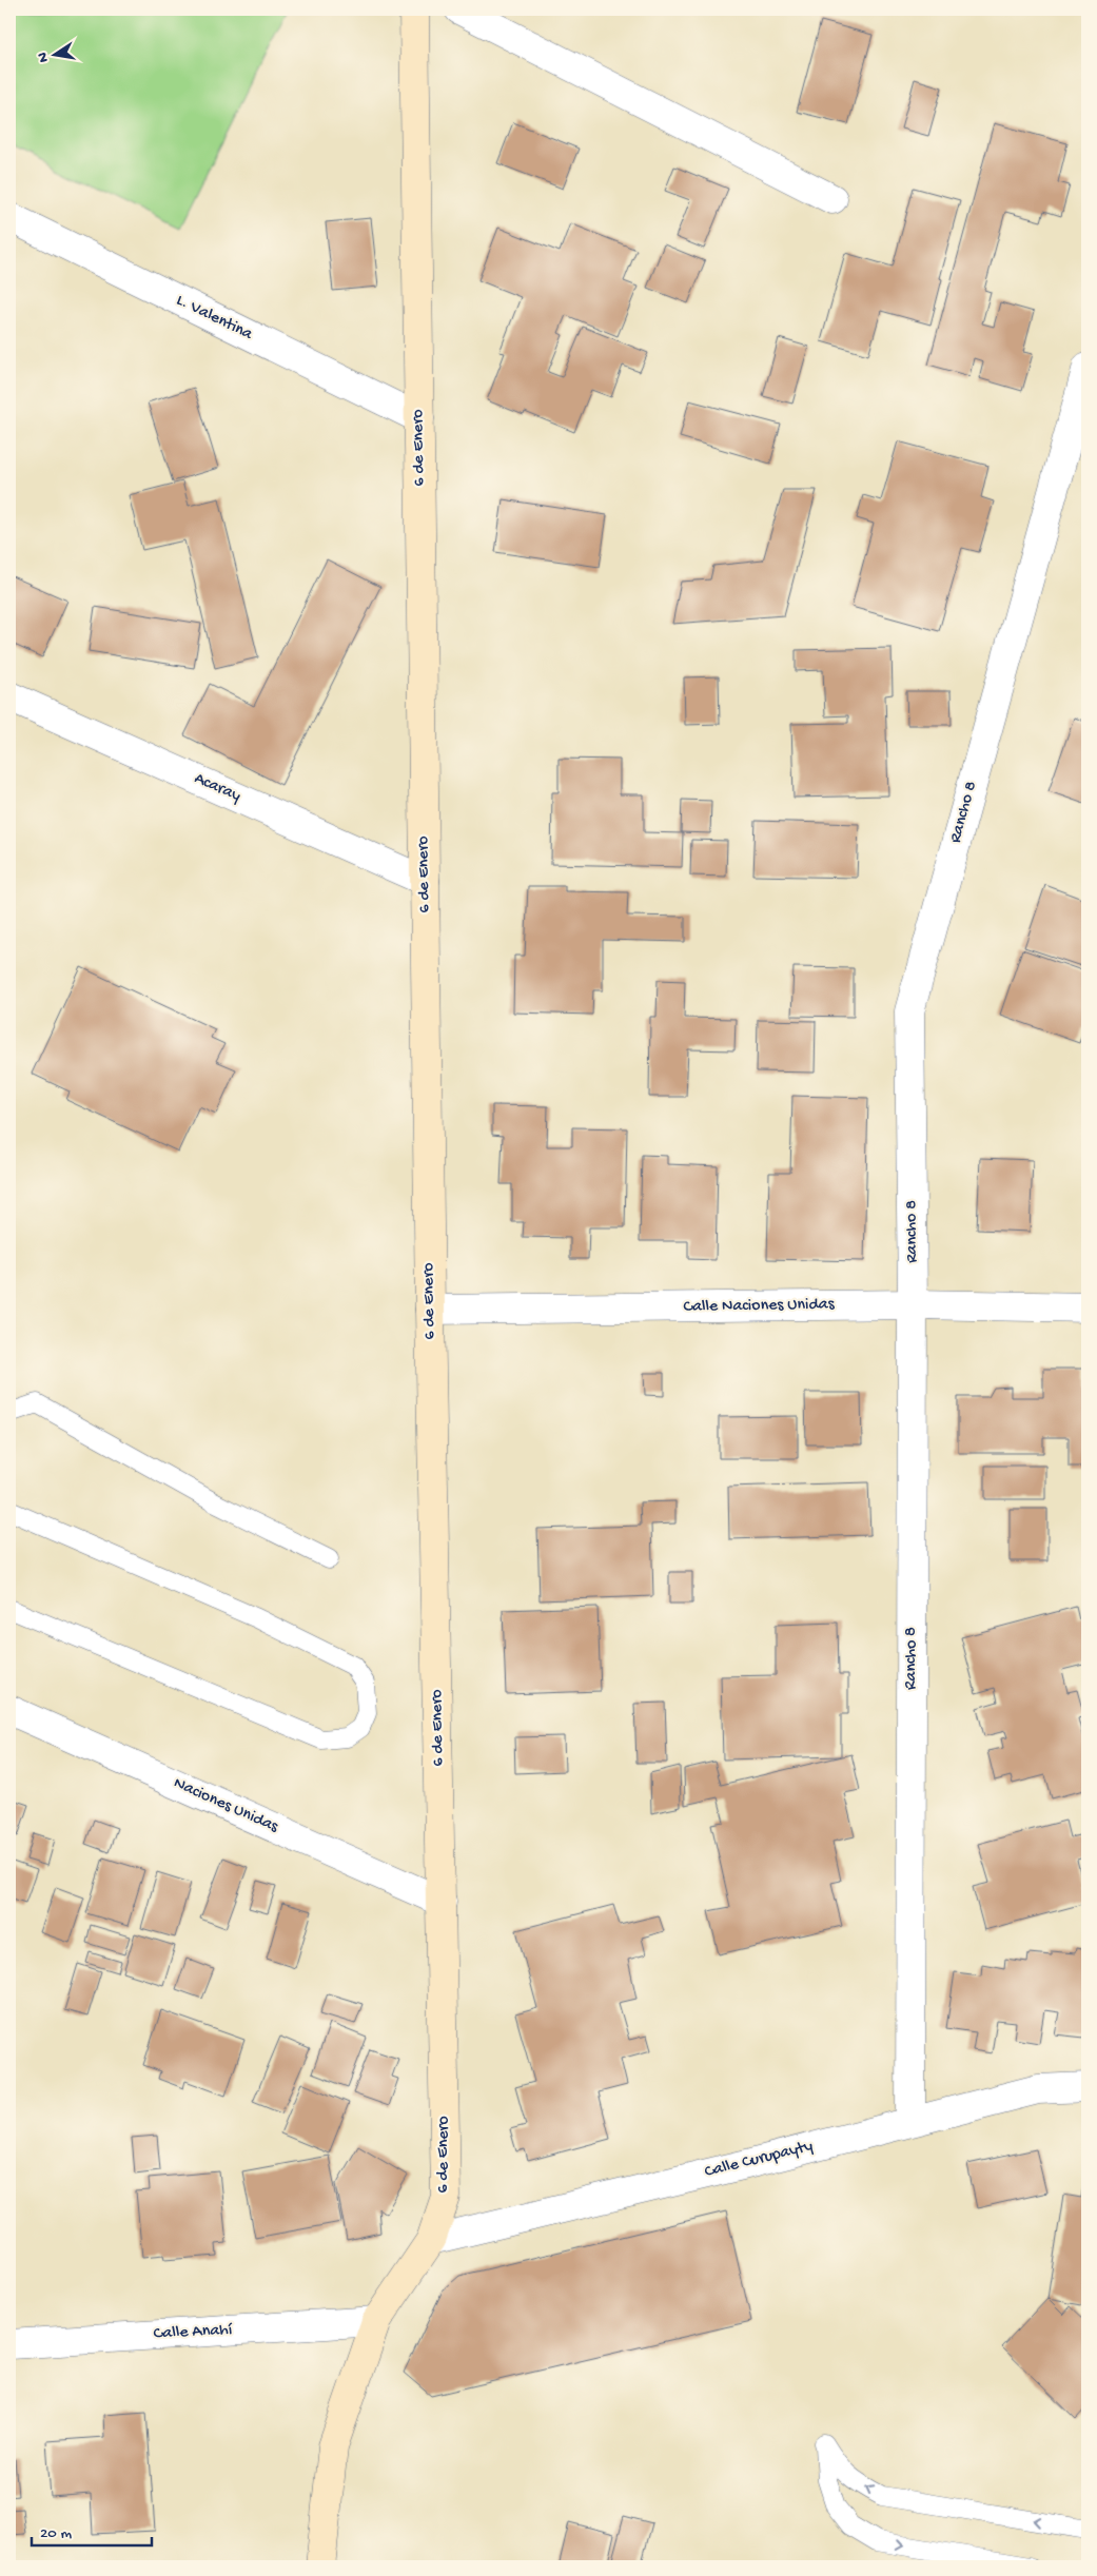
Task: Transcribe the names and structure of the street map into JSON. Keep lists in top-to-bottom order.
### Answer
{
  "streets": {
    "main road": ["6 de Enero"],
    "street": [
      "L. Valentina",
      "Acaray",
      "Rancho 8",
      "Calle Naciones Unidas",
      "Naciones Unidas",
      "Calle Curupayty",
      "Calle Anahí"
    ]
  },
  "crossings": [
    ["L. Valentina", "6 de Enero"],
    ["6 de Enero", "Acaray"],
    ["6 de Enero", "Calle Naciones Unidas"],
    ["6 de Enero", "Naciones Unidas"],
    ["6 de Enero", "Calle Curupayty"],
    ["6 de Enero", "Calle Anahí"],
    ["Rancho 8", "Calle Naciones Unidas"],
    ["Rancho 8", "Calle Curupayty"]
  ],
  "scale_bar": "20 m",
  "north": "left"
}
